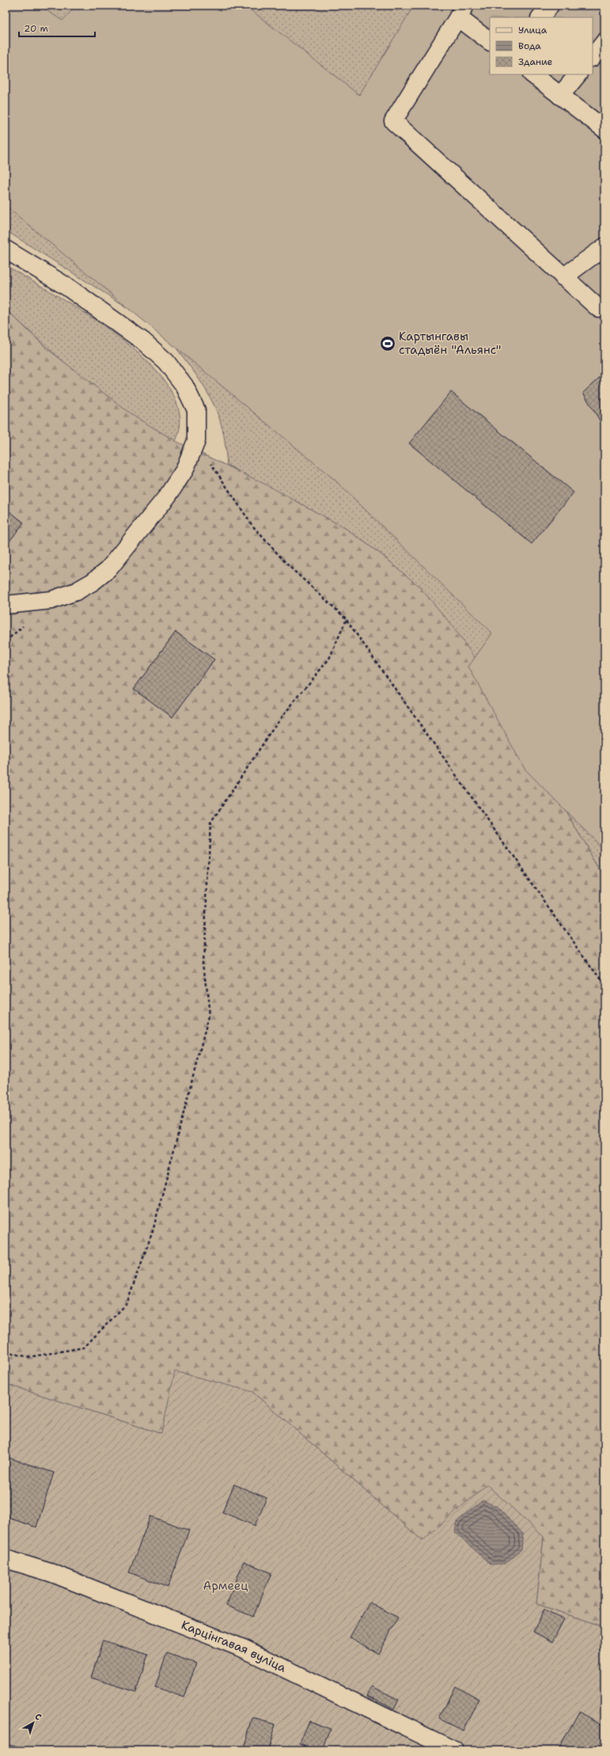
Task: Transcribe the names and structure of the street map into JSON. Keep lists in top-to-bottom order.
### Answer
{
  "streets": {
    "lane": ["Карцінгавая вуліца"]
  },
  "parks": ["Армеец"],
  "places": {
    "sports": ["Картынгавы стадыён \"Альянс\""]
  },
  "legend": ["Улица", "Вода", "Здание"],
  "scale_bar": "20 m",
  "north": "top right"
}
